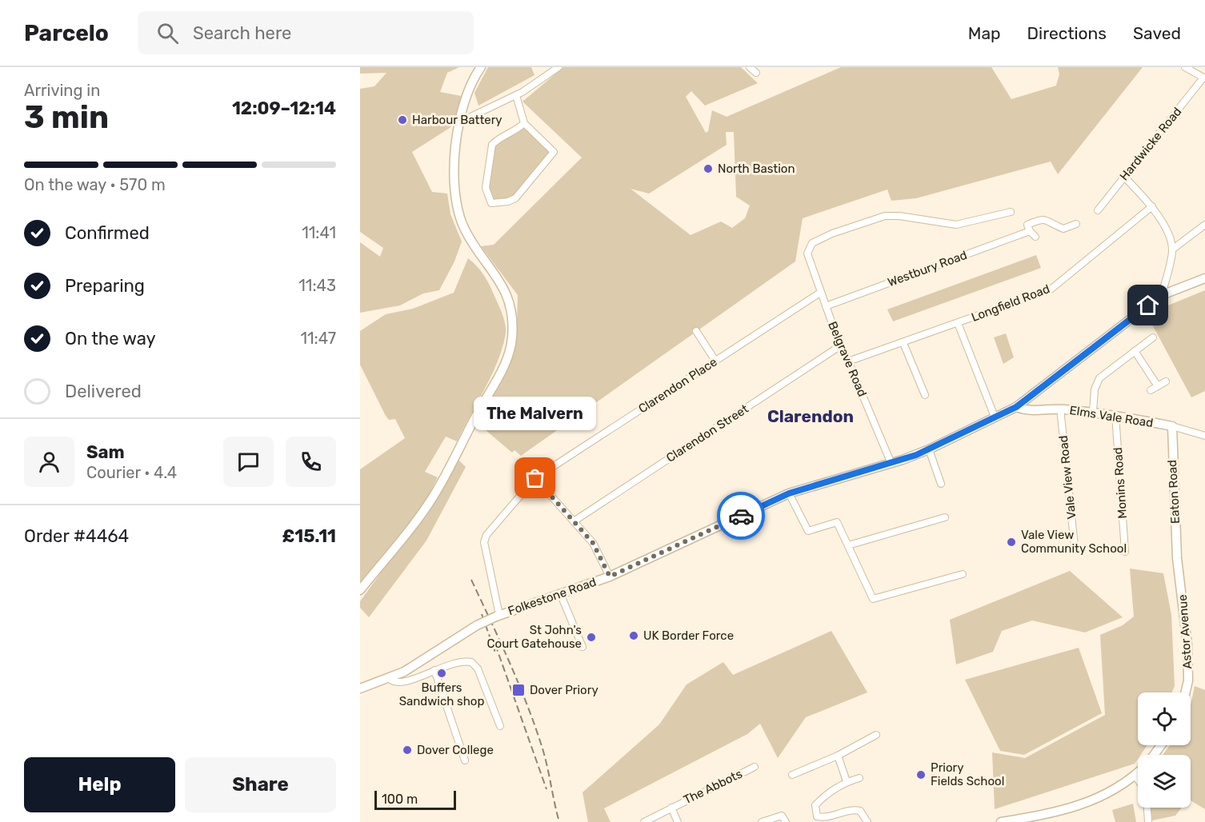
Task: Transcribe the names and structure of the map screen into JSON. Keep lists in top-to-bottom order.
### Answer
{
  "streets": {
    "street": [
      "Hardwicke Road",
      "Westbury Road",
      "Longfield Road",
      "Belgrave Road",
      "Clarendon Place",
      "Elms Vale Road",
      "Clarendon Street",
      "Vale View Road",
      "Monins Road",
      "Eaton Road",
      "Folkestone Road",
      "Astor Avenue",
      "The Abbots"
    ]
  },
  "crossings": [
    ["Westbury Road", "Belgrave Road"],
    ["Longfield Road", "Belgrave Road"],
    ["Belgrave Road", "Clarendon Place"],
    ["Belgrave Road", "Clarendon Street"],
    ["Belgrave Road", "Folkestone Road"],
    ["Clarendon Place", "Folkestone Road"],
    ["Elms Vale Road", "Vale View Road"],
    ["Elms Vale Road", "Monins Road"],
    ["Elms Vale Road", "Eaton Road"],
    ["Elms Vale Road", "Folkestone Road"],
    ["Eaton Road", "Astor Avenue"]
  ],
  "districts": ["Clarendon"],
  "places": {
    "other": [
      "Harbour Battery",
      "North Bastion",
      "The Malvern",
      "Vale View Community School",
      "UK Border Force",
      "St John's Court Gatehouse",
      "Buffers Sandwich shop",
      "Dover College",
      "Priory Fields School"
    ],
    "transit": ["Dover Priory"]
  },
  "scale_bar": "100 m",
  "page": {
    "header": "Parcelo",
    "search": "Search here",
    "nav": ["Map", "Directions", "Saved"],
    "heading": ["3 min", "Arriving in", "12:09–12:14"],
    "panel": [
      "Sam",
      "Courier · 4.4",
      "Order #4464",
      "£15.11"
    ],
    "bar": "On the way · 570 m",
    "list": [
      ["Confirmed", "11:41"],
      ["Preparing", "11:43"],
      ["On the way", "11:47"],
      "Delivered"
    ],
    "bubble": "The Malvern",
    "buttons": ["Help", "Share"],
    "scale": "100 m"
  }
}
